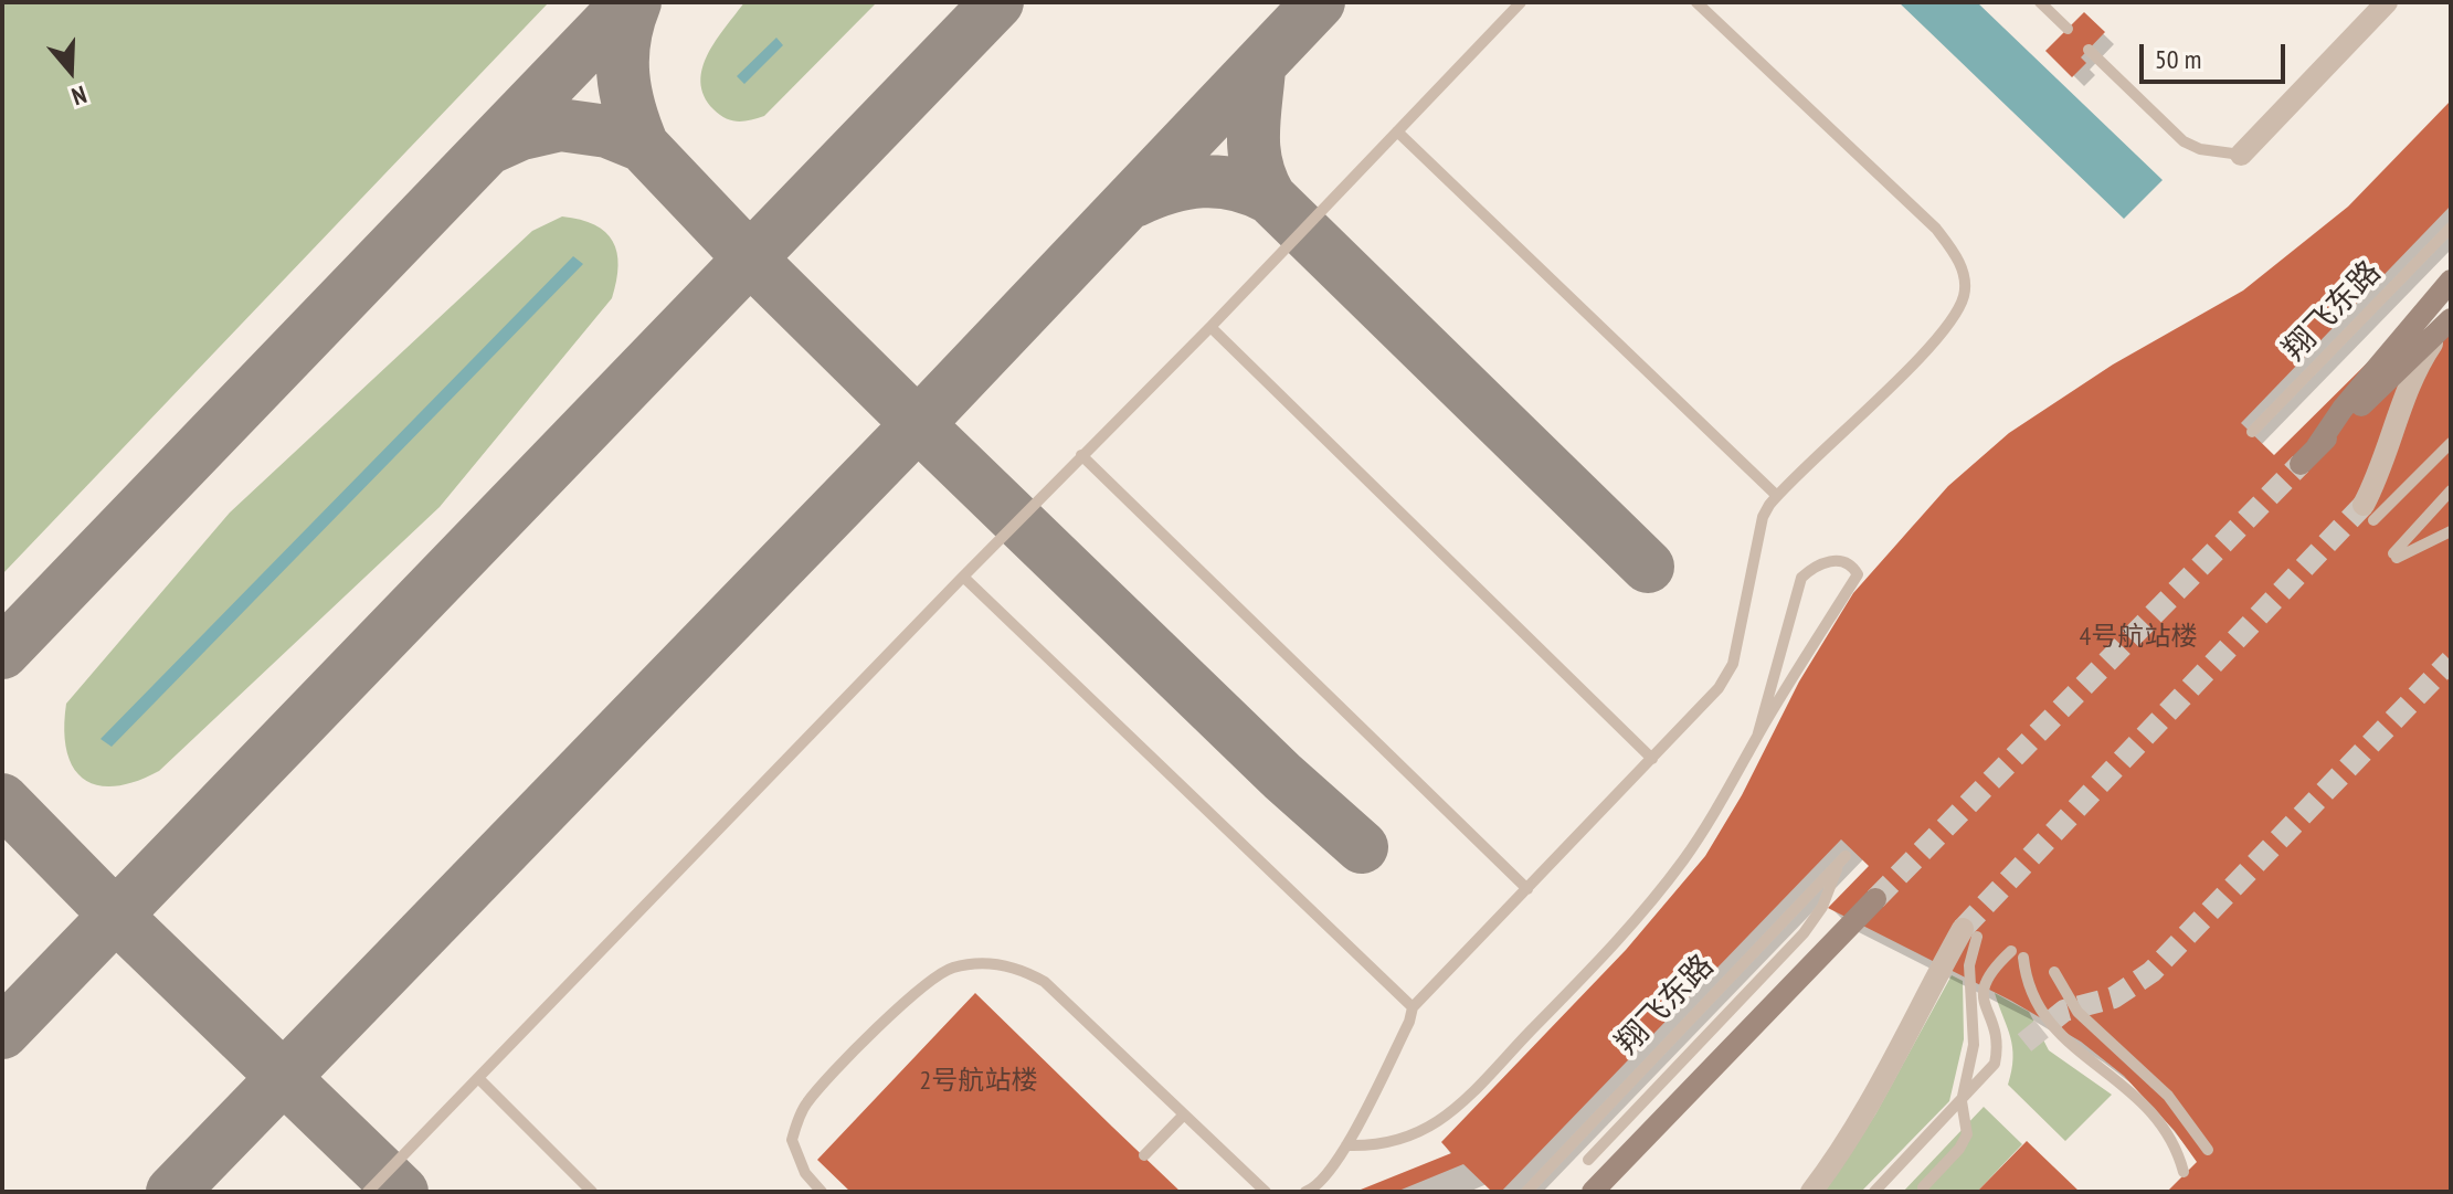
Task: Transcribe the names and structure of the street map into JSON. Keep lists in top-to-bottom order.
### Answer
{
  "streets": {
    "lane": ["翔飞东路"]
  },
  "house_numbers": ["4号航站楼", "2号航站楼"],
  "scale_bar": "50 m",
  "north": "bottom"
}
